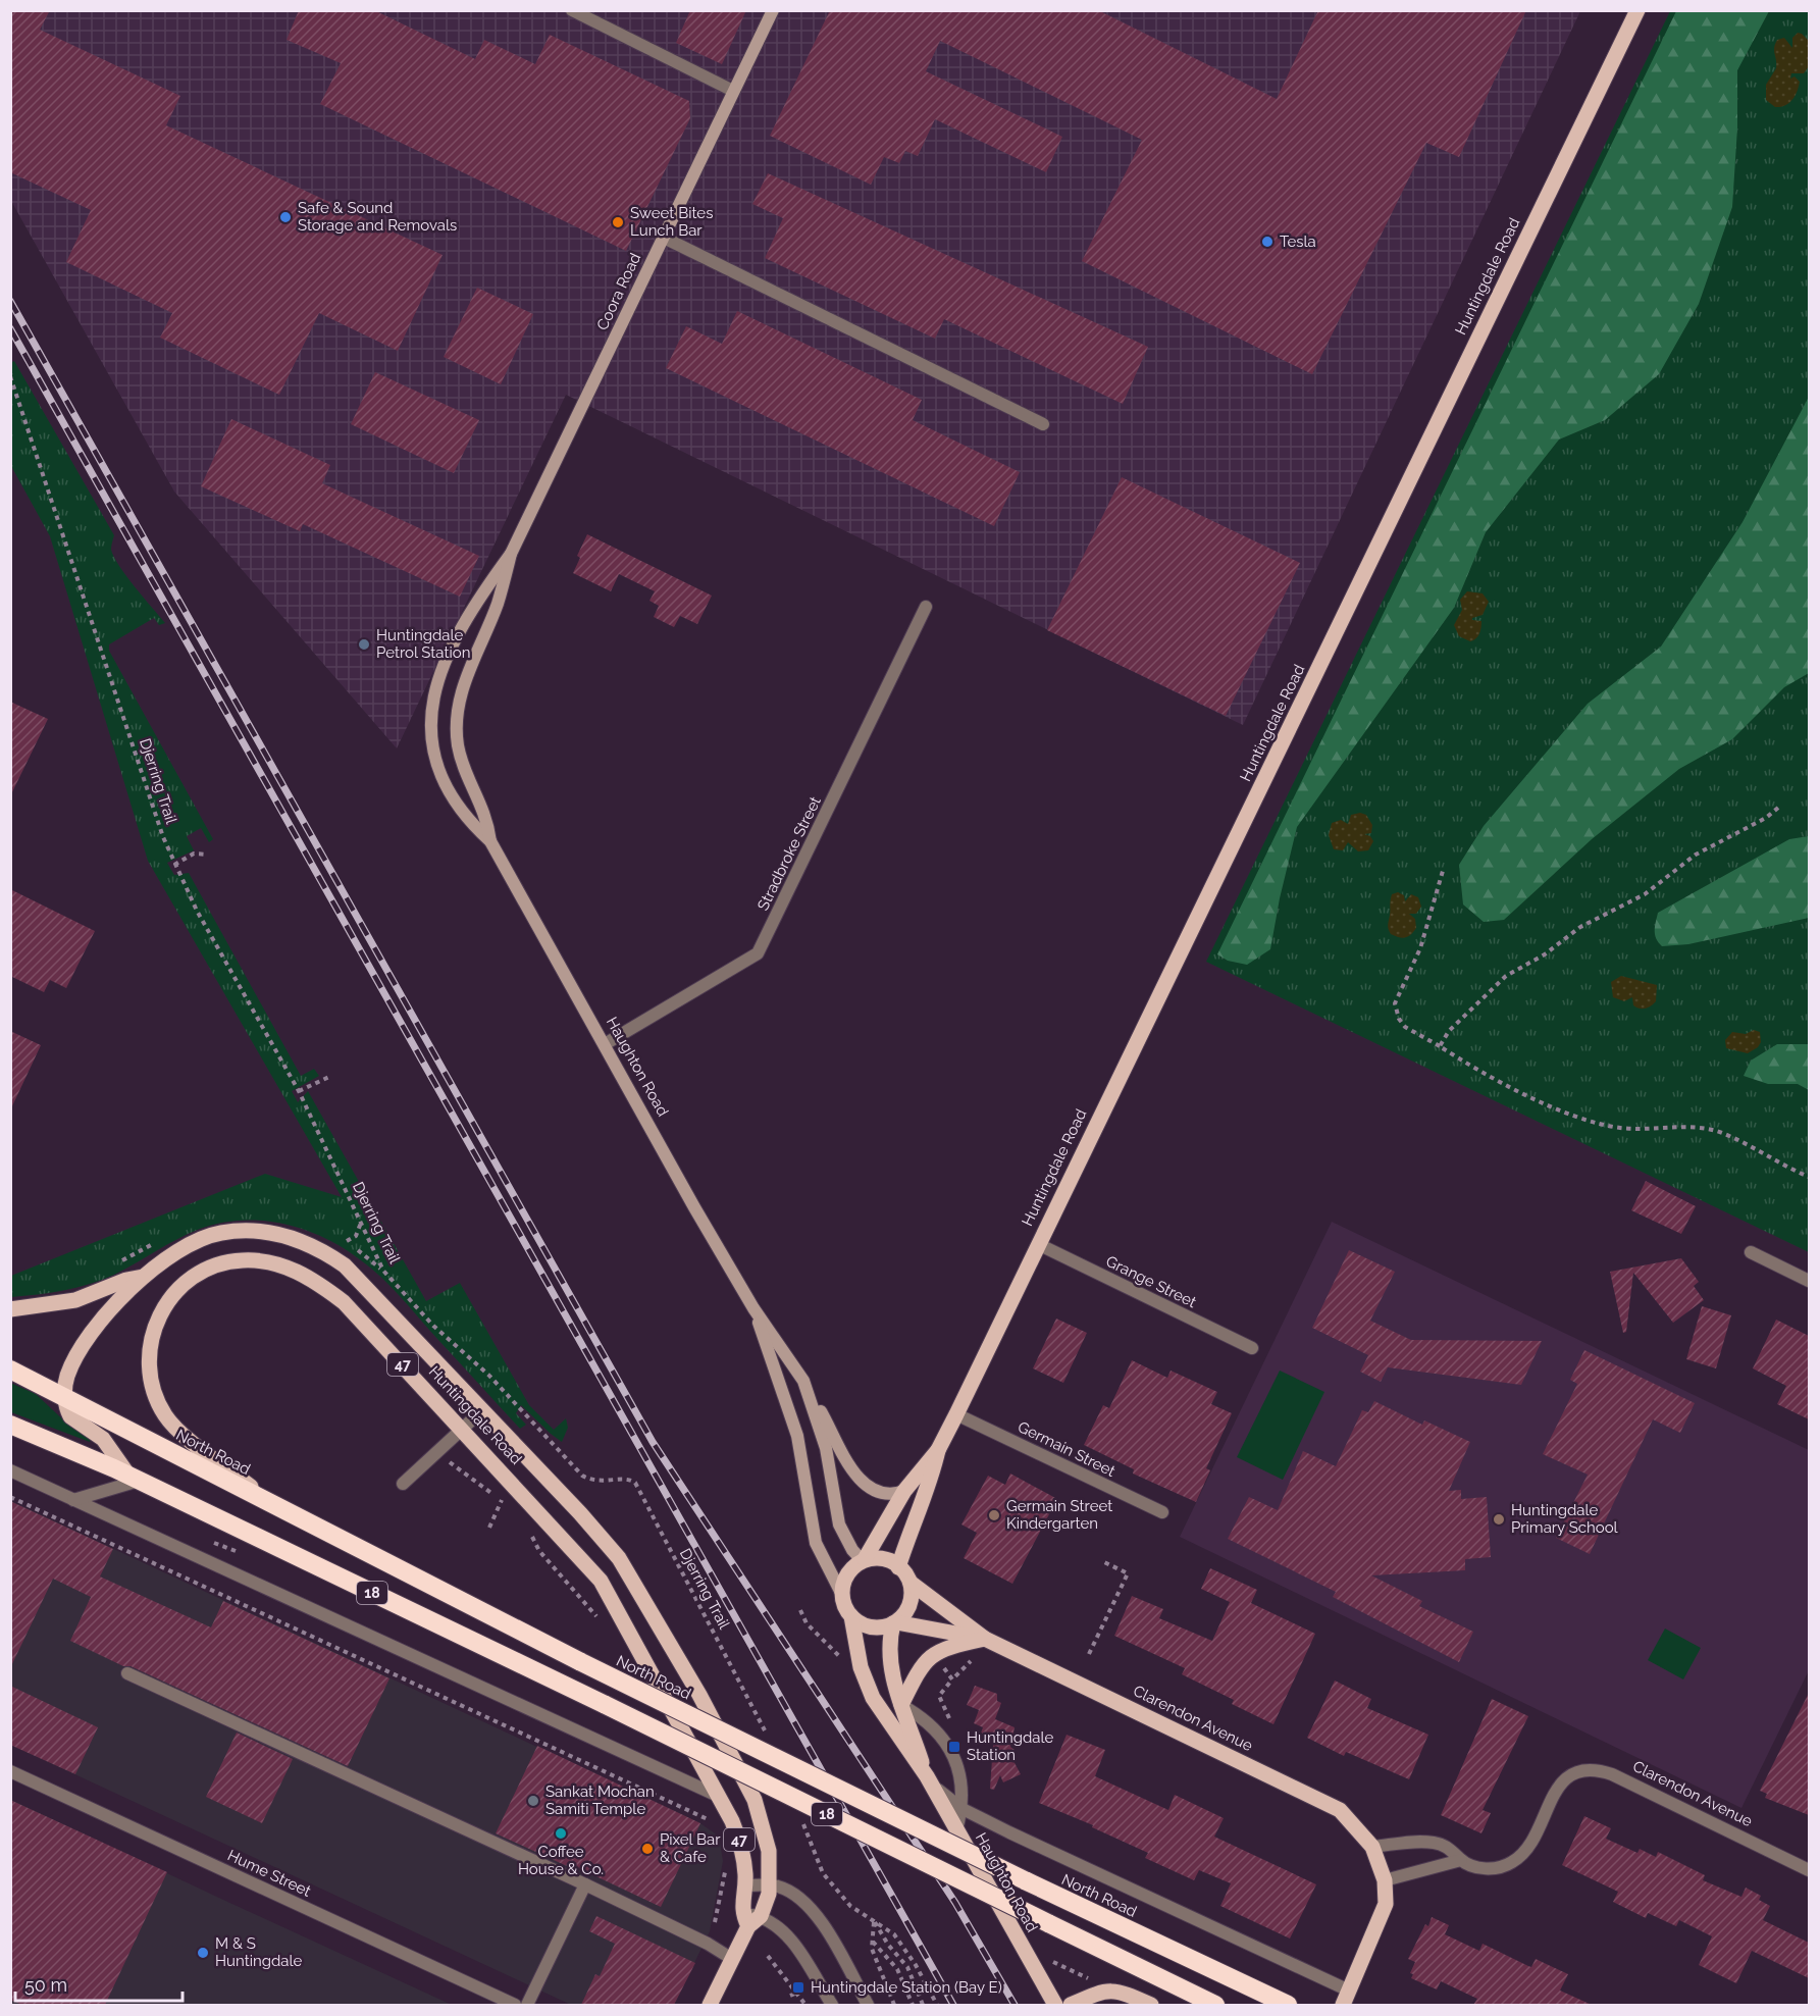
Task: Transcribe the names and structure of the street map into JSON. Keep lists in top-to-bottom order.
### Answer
{
  "streets": {
    "highway": ["North Road", "18"],
    "main road": [
      "Huntingdale Road",
      "Haughton Road",
      "47",
      "Clarendon Avenue"
    ],
    "street": [
      "Coora Road",
      "Stradbroke Street",
      "Grange Street",
      "Germain Street",
      "Hume Street"
    ],
    "path": ["Djerring Trail"]
  },
  "crossings": [
    ["Huntingdale Road", "Haughton Road"],
    ["Huntingdale Road", "Grange Street"],
    ["Huntingdale Road", "Germain Street"],
    ["Huntingdale Road", "North Road"],
    ["Huntingdale Road", "Clarendon Avenue"],
    ["Coora Road", "Haughton Road"],
    ["Stradbroke Street", "Haughton Road"],
    ["Haughton Road", "North Road"],
    ["Haughton Road", "Clarendon Avenue"],
    ["North Road", "Clarendon Avenue"]
  ],
  "places": {
    "other": [
      "Safe & Sound Storage and Removals",
      "Sweet Bites Lunch Bar",
      "Tesla",
      "Huntingdale Petrol Station",
      "Germain Street Kindergarten",
      "Huntingdale Primary School",
      "Sankat Mochan Samiti Temple",
      "Coffee House & Co.",
      "Pixel Bar & Cafe",
      "M & S Huntingdale"
    ],
    "transit": ["Huntingdale Station", "Huntingdale Station (Bay E)"]
  },
  "scale_bar": "50 m"
}
